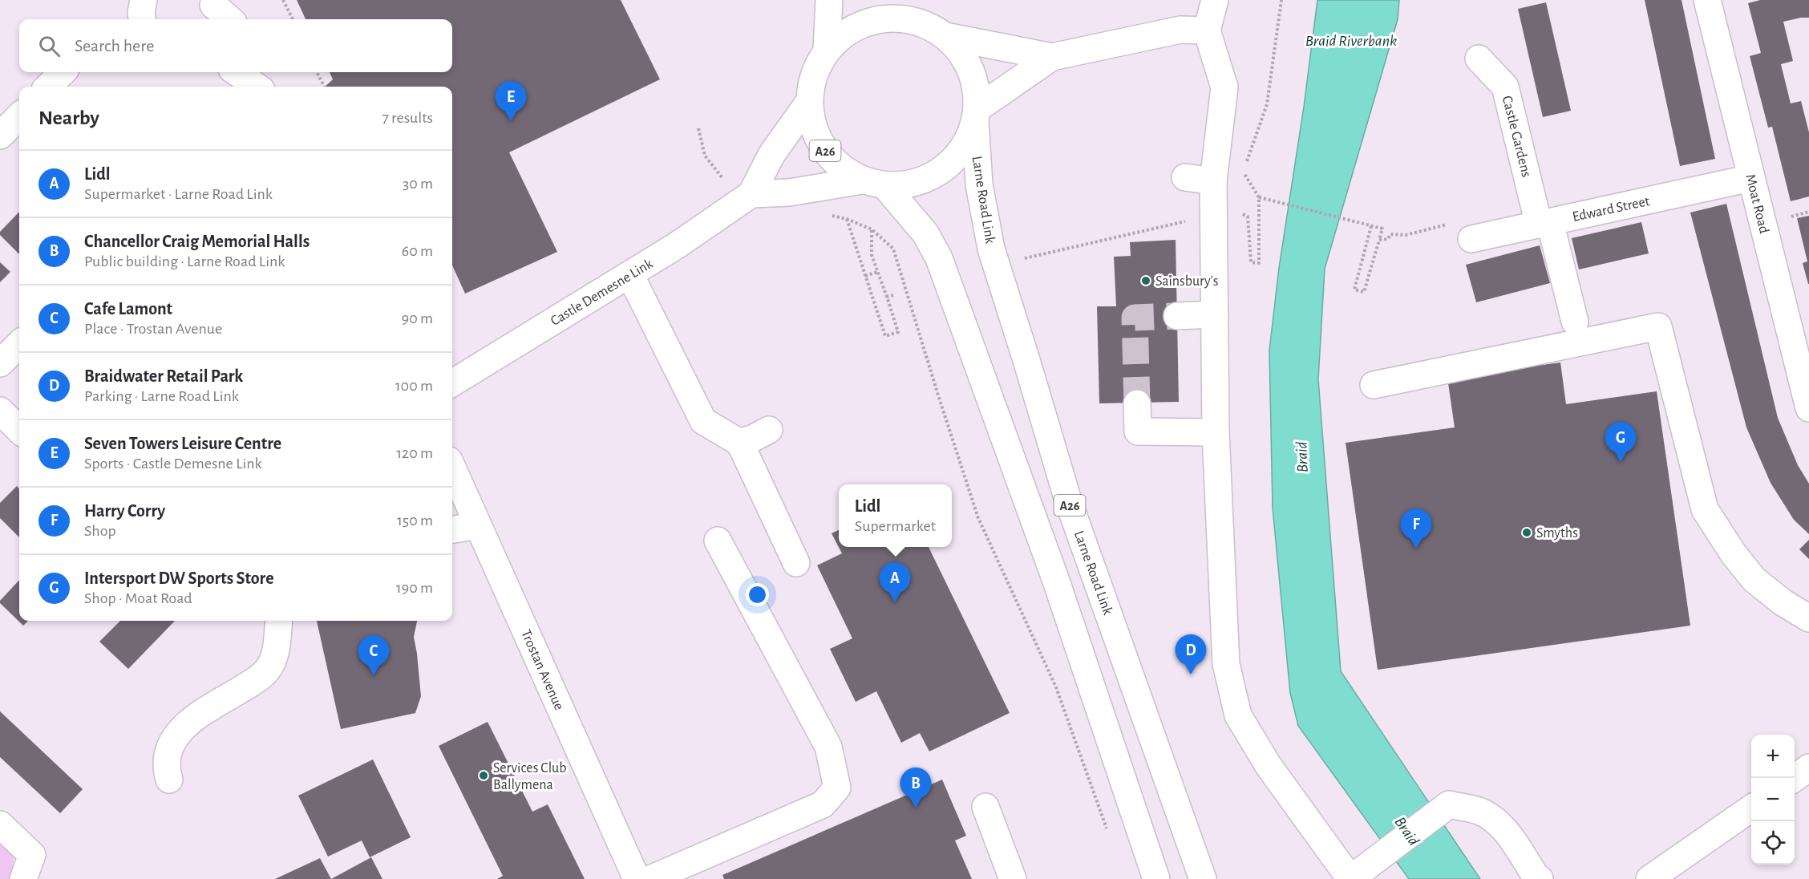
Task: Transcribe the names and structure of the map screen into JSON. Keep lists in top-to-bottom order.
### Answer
{
  "streets": {
    "street": [
      "Castle Gardens",
      "A26",
      "Larne Road Link",
      "Moat Road",
      "Edward Street",
      "Castle Demesne Link",
      "Trostan Avenue"
    ]
  },
  "crossings": [
    ["Castle Gardens", "Edward Street"],
    ["A26", "Larne Road Link"],
    ["A26", "Castle Demesne Link"],
    ["Larne Road Link", "Castle Demesne Link"],
    ["Moat Road", "Edward Street"]
  ],
  "water": ["Braid Riverbank", "Braid"],
  "places": ["Sainsbury's", "Smyths", "Services Club Ballymena"],
  "page": {
    "search": "Search here",
    "pins": [
      "E",
      "G",
      "F",
      "A",
      "D",
      "C",
      "B"
    ],
    "heading": ["Nearby", "7 results"],
    "list": [
      {
        "mark": "A",
        "name": "Lidl",
        "note": "Supermarket · Larne Road Link",
        "value": "30 m"
      },
      {
        "mark": "B",
        "name": "Chancellor Craig Memorial Halls",
        "note": "Public building · Larne Road Link",
        "value": "60 m"
      },
      {
        "mark": "C",
        "name": "Cafe Lamont",
        "note": "Place · Trostan Avenue",
        "value": "90 m"
      },
      {
        "mark": "D",
        "name": "Braidwater Retail Park",
        "note": "Parking · Larne Road Link",
        "value": "100 m"
      },
      {
        "mark": "E",
        "name": "Seven Towers Leisure Centre",
        "note": "Sports · Castle Demesne Link",
        "value": "120 m"
      },
      {
        "mark": "F",
        "name": "Harry Corry",
        "note": "Shop",
        "value": "150 m"
      },
      {
        "mark": "G",
        "name": "Intersport DW Sports Store",
        "note": "Shop · Moat Road",
        "value": "190 m"
      }
    ],
    "popup": ["Lidl", "Supermarket"],
    "map_buttons": ["+", "−"]
  }
}
